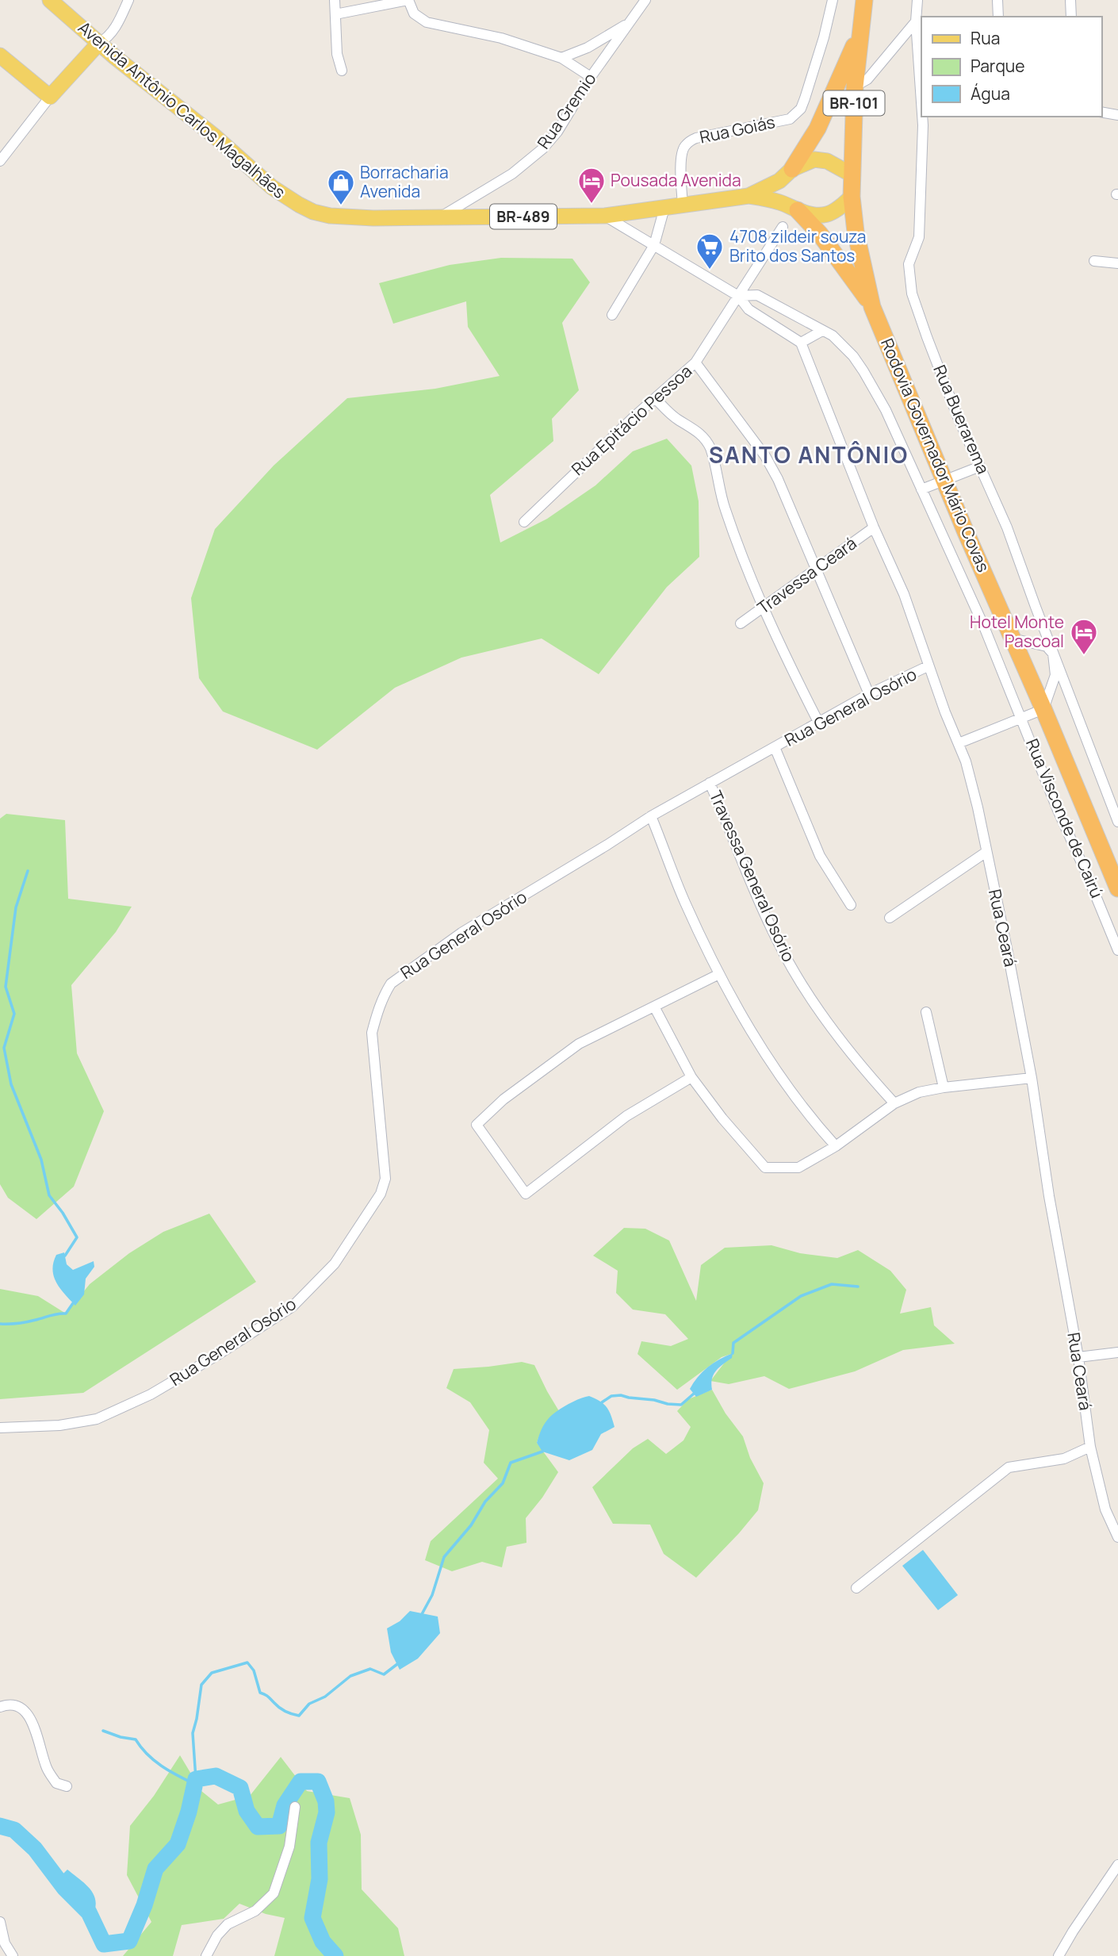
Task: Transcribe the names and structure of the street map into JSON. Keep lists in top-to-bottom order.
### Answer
{
  "streets": {
    "highway": ["BR-101", "BR-489", "Rodovia Governador Mário Covas"],
    "main road": ["Avenida Antônio Carlos Magalhães"],
    "street": [
      "Rua Gremio",
      "Rua Goiás",
      "Rua Buerarema",
      "Rua Epitácio Pessoa",
      "Travessa Ceará",
      "Rua General Osório",
      "Rua Visconde de Cairú",
      "Travessa General Osório",
      "Rua Ceará"
    ]
  },
  "crossings": [
    ["Avenida Antônio Carlos Magalhães", "Rua Gremio"],
    ["Avenida Antônio Carlos Magalhães", "Rua Goiás"],
    ["Avenida Antônio Carlos Magalhães", "BR-489"],
    ["BR-489", "Rodovia Governador Mário Covas"],
    ["Travessa Ceará", "Rua Ceará"],
    ["Rua General Osório", "Travessa General Osório"],
    ["Rua General Osório", "Rua Ceará"]
  ],
  "districts": ["SANTO ANTÔNIO"],
  "places": {
    "hotel": ["Pousada Avenida", "Hotel Monte Pascoal"],
    "shop": ["Borracharia Avenida"],
    "supermarket": ["4708 zildeir souza Brito dos Santos"]
  },
  "legend": ["Rua", "Parque", "Água"]
}
